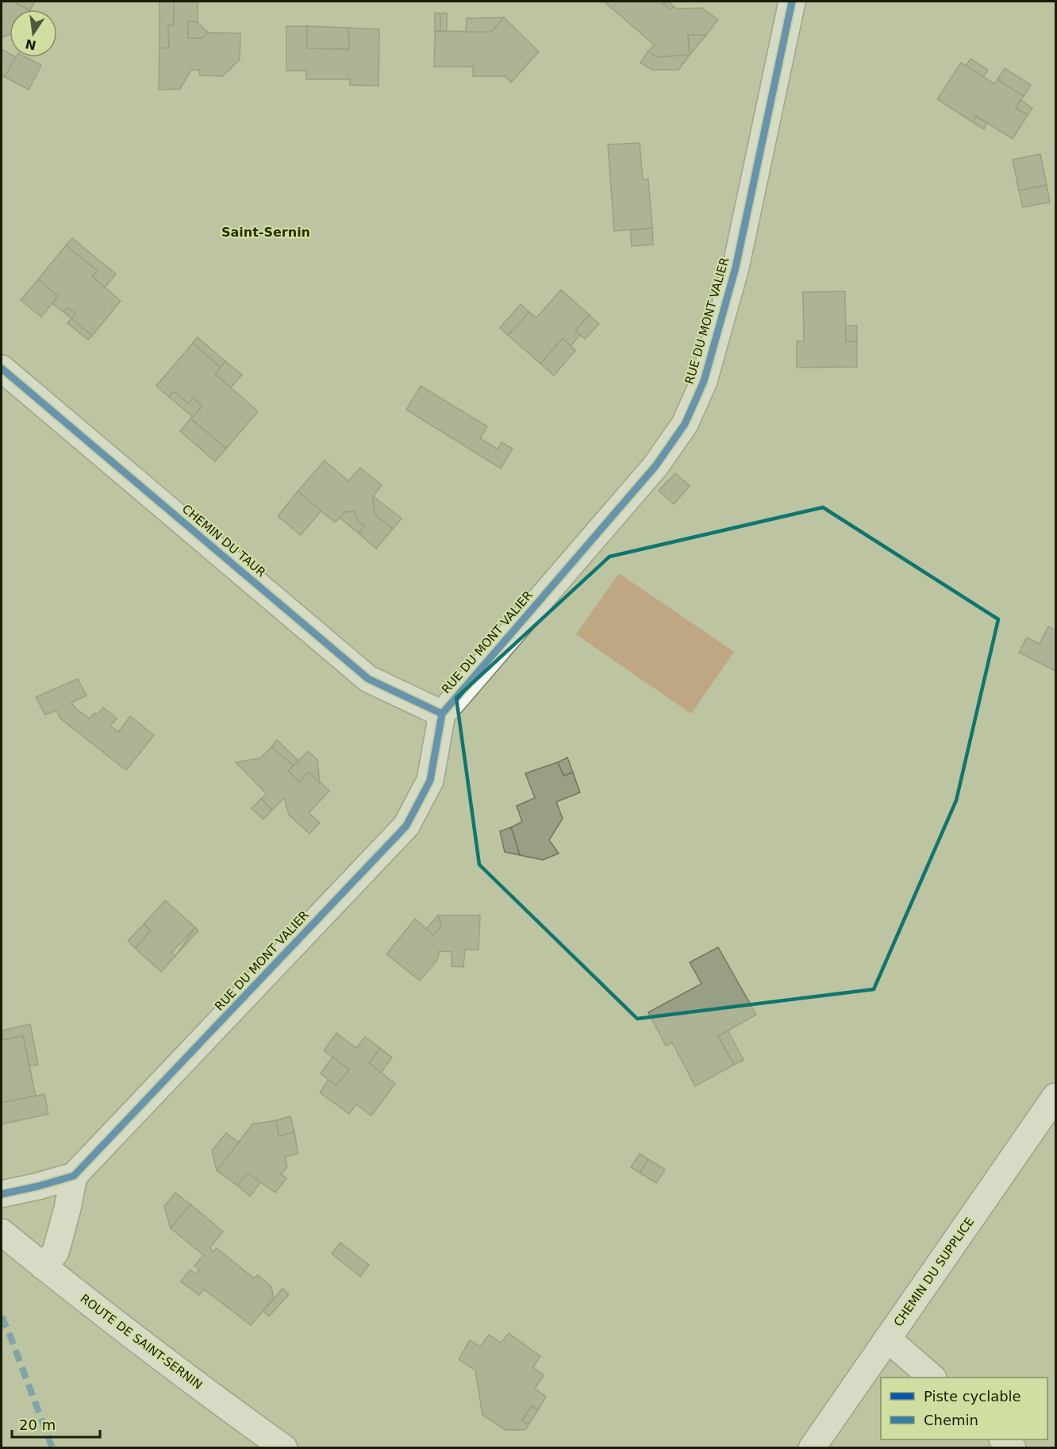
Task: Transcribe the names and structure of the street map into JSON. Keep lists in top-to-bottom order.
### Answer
{
  "streets": {
    "street": [
      "RUE DU MONT VALIER",
      "CHEMIN DU TAUR",
      "CHEMIN DU SUPPLICE",
      "ROUTE DE SAINT-SERNIN"
    ]
  },
  "crossings": [
    ["RUE DU MONT VALIER", "CHEMIN DU TAUR"]
  ],
  "districts": ["Saint-Sernin"],
  "legend": ["Piste cyclable", "Chemin"],
  "scale_bar": "20 m",
  "north": "bottom"
}
